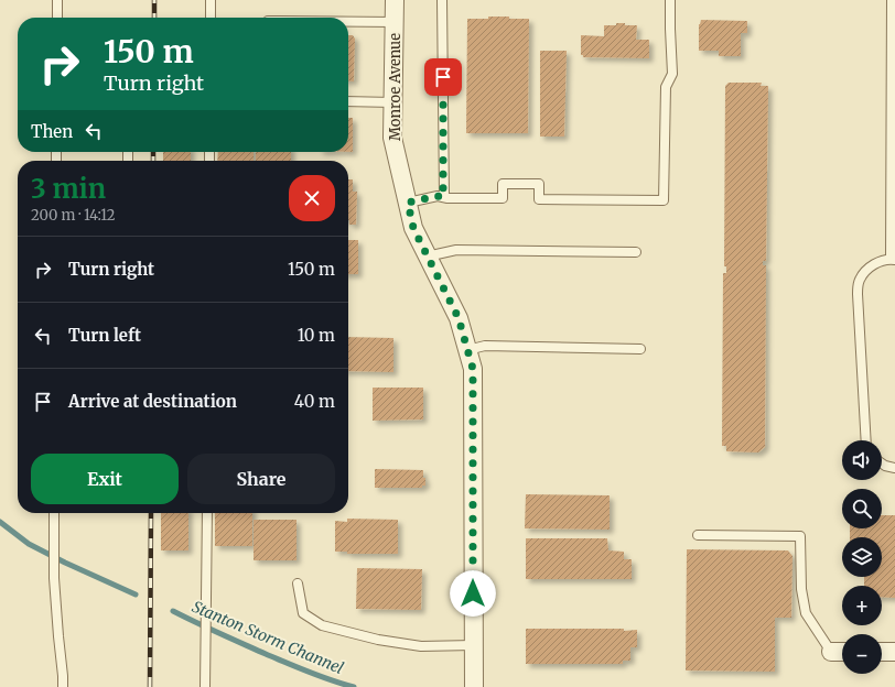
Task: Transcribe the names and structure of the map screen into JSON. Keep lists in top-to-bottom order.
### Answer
{
  "streets": {
    "street": ["Monroe Avenue"]
  },
  "water": ["Stanton Storm Channel"],
  "page": {
    "turn": ["150 m", "Turn right"],
    "then": "Then",
    "heading": ["3 min", "200 m · 14:12"],
    "list": [
      {
        "name": "Turn right",
        "value": "150 m"
      },
      {
        "name": "Turn left",
        "value": "10 m"
      },
      {
        "name": "Arrive at destination",
        "value": "40 m"
      }
    ],
    "map_buttons": ["+", "−"],
    "buttons": ["Exit", "Share"]
  }
}
